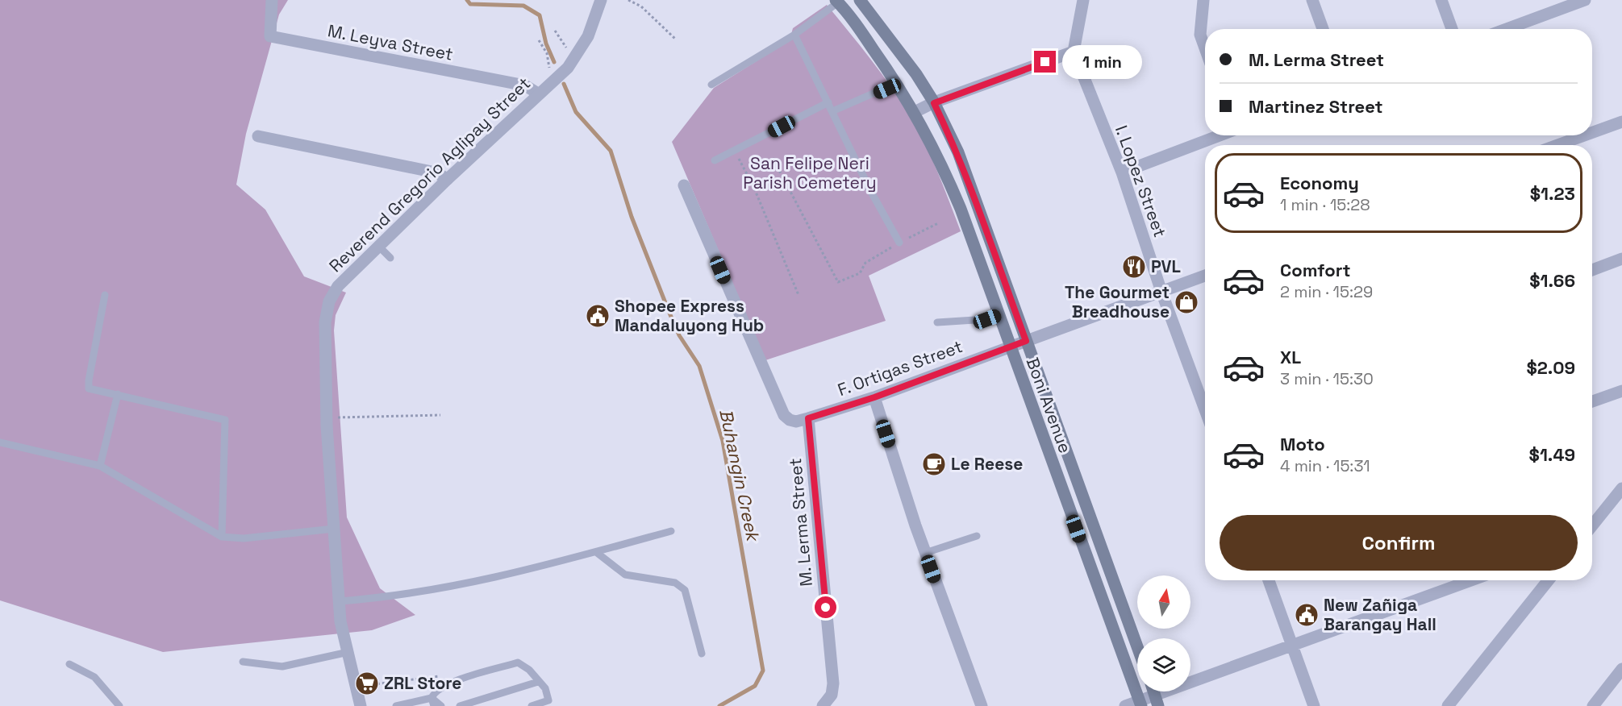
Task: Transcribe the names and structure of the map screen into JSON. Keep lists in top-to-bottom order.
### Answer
{
  "streets": {
    "main road": ["Boni Avenue"],
    "street": [
      "M. Leyva Street",
      "Reverend Gregorio Aglipay Street",
      "I. Lopez Street",
      "F. Ortigas Street",
      "M. Lerma Street"
    ]
  },
  "crossings": [
    ["M. Leyva Street", "Reverend Gregorio Aglipay Street"],
    ["I. Lopez Street", "F. Ortigas Street"],
    ["F. Ortigas Street", "Boni Avenue"],
    ["F. Ortigas Street", "M. Lerma Street"]
  ],
  "water": ["Buhangin Creek"],
  "parks": ["San Felipe Neri Parish Cemetery"],
  "places": {
    "restaurant": ["PVL"],
    "shop": ["The Gourmet Breadhouse"],
    "public building": ["Shopee Express Mandaluyong Hub", "New Zañiga Barangay Hall"],
    "cafe": ["Le Reese"],
    "supermarket": ["ZRL Store"]
  },
  "north": "top",
  "page": {
    "banner": ["M. Lerma Street", "Martinez Street"],
    "bubble": "1 min",
    "list": [
      {
        "name": "Economy",
        "note": "1 min · 15:28",
        "value": "$1.23"
      },
      {
        "name": "Comfort",
        "note": "2 min · 15:29",
        "value": "$1.66"
      },
      {
        "name": "XL",
        "note": "3 min · 15:30",
        "value": "$2.09"
      },
      {
        "name": "Moto",
        "note": "4 min · 15:31",
        "value": "$1.49"
      }
    ],
    "buttons": "Confirm"
  }
}
